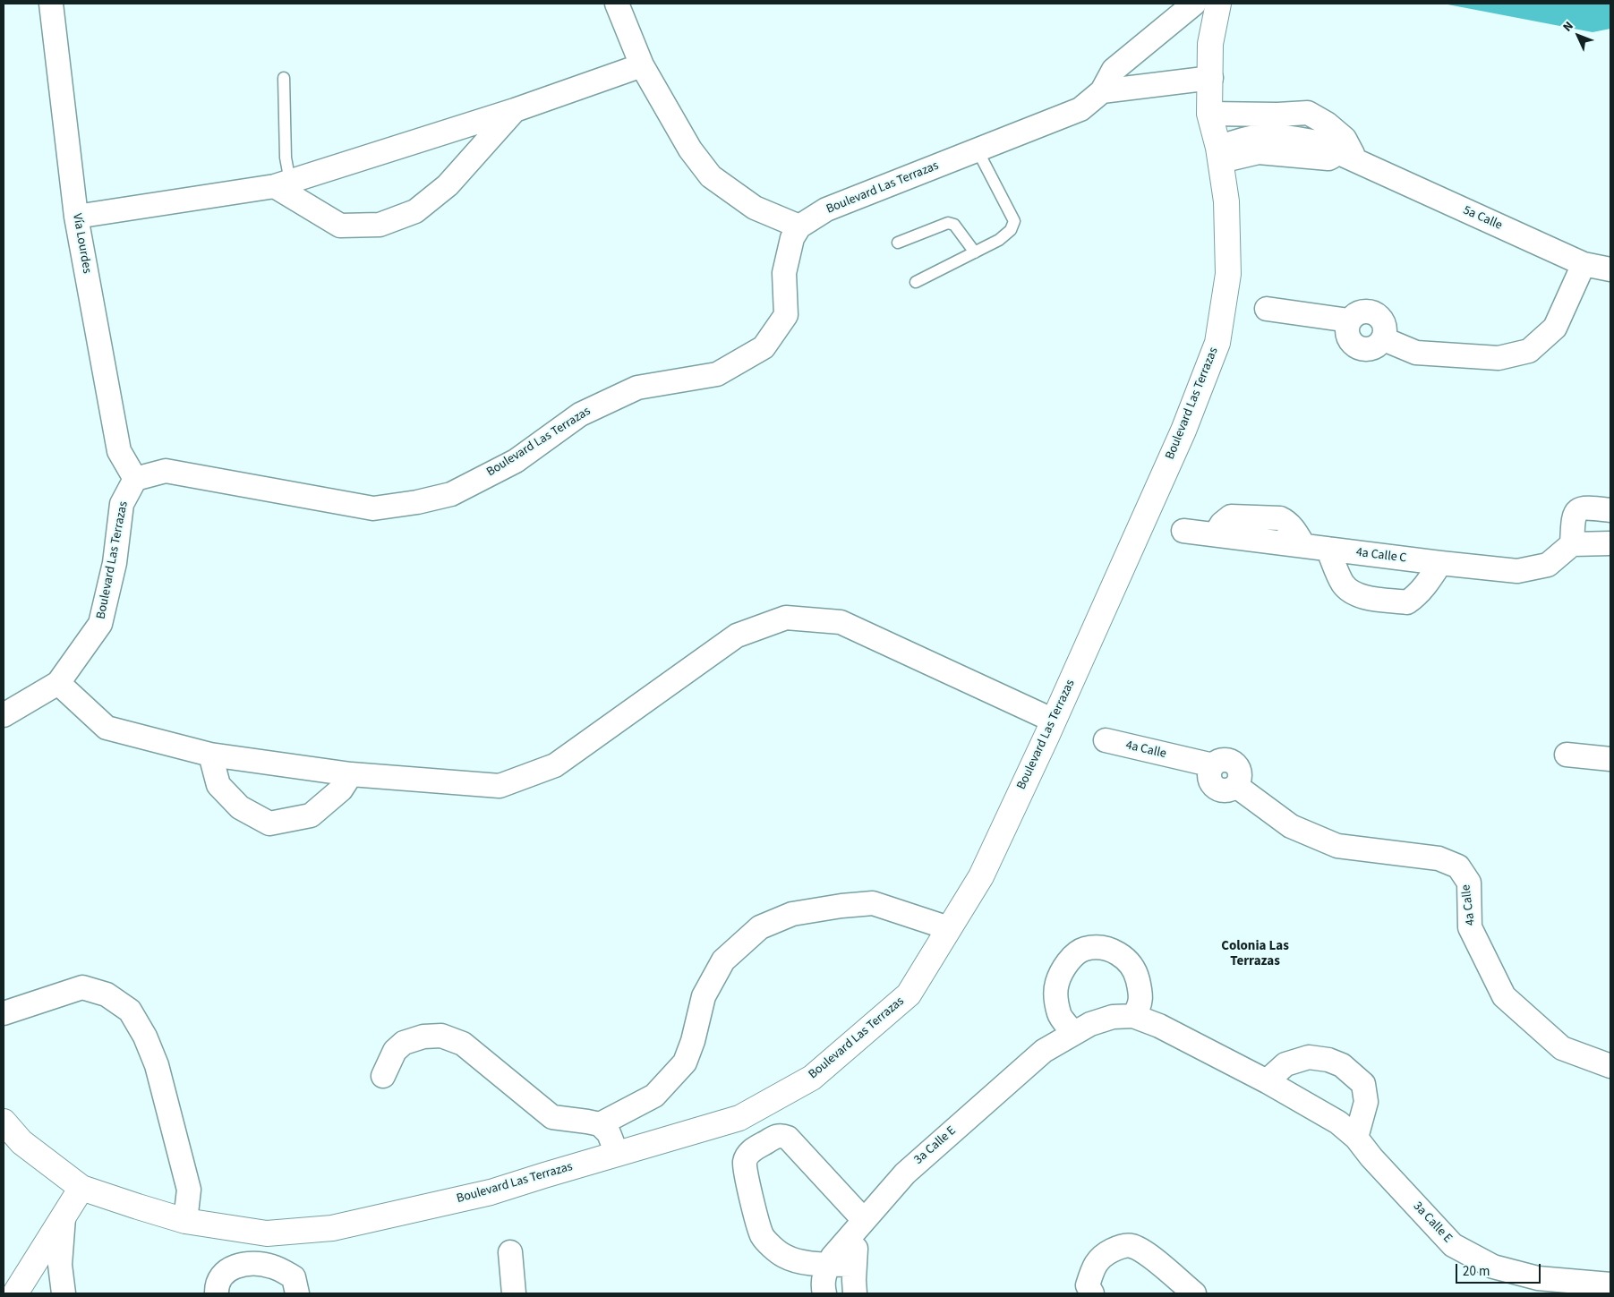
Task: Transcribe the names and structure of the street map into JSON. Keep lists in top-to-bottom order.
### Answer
{
  "streets": {
    "main road": ["Boulevard Las Terrazas"],
    "street": [
      "5a Calle",
      "Vía Lourdes",
      "4a Calle C",
      "4a Calle",
      "3a Calle E"
    ]
  },
  "crossings": [
    ["Boulevard Las Terrazas", "5a Calle"],
    ["Boulevard Las Terrazas", "Vía Lourdes"]
  ],
  "districts": ["Colonia Las Terrazas"],
  "scale_bar": "20 m",
  "north": "top left"
}
